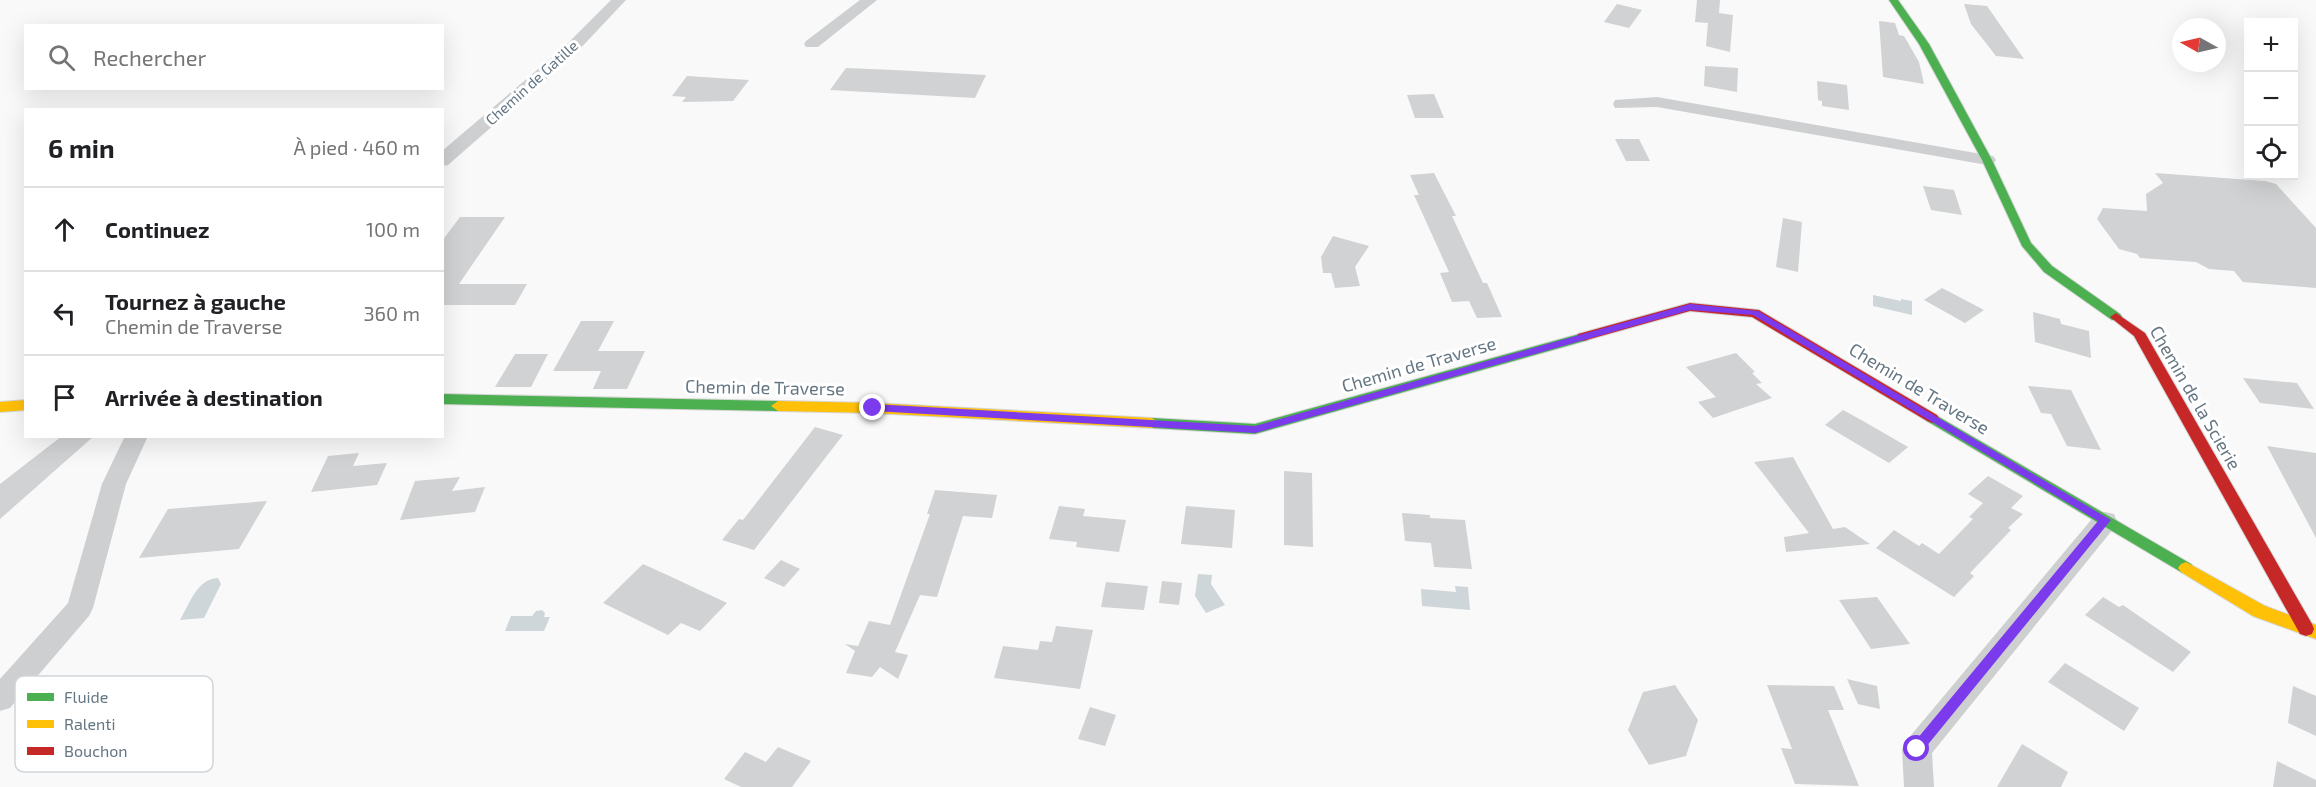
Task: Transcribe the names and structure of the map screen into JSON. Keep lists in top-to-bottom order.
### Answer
{
  "streets": {
    "street": ["Chemin de Gatille", "Chemin de Traverse", "Chemin de la Scierie"]
  },
  "crossings": [
    ["Chemin de Traverse", "Chemin de la Scierie"]
  ],
  "legend": ["Fluide", "Ralenti", "Bouchon"],
  "north": "left",
  "page": {
    "map_buttons": ["+", "−"],
    "search": "Rechercher",
    "heading": ["6 min", "À pied · 460 m"],
    "list": [
      ["Continuez", "100 m"],
      ["Tournez à gauche", "Chemin de Traverse", "360 m"],
      "Arrivée à destination"
    ]
  }
}
